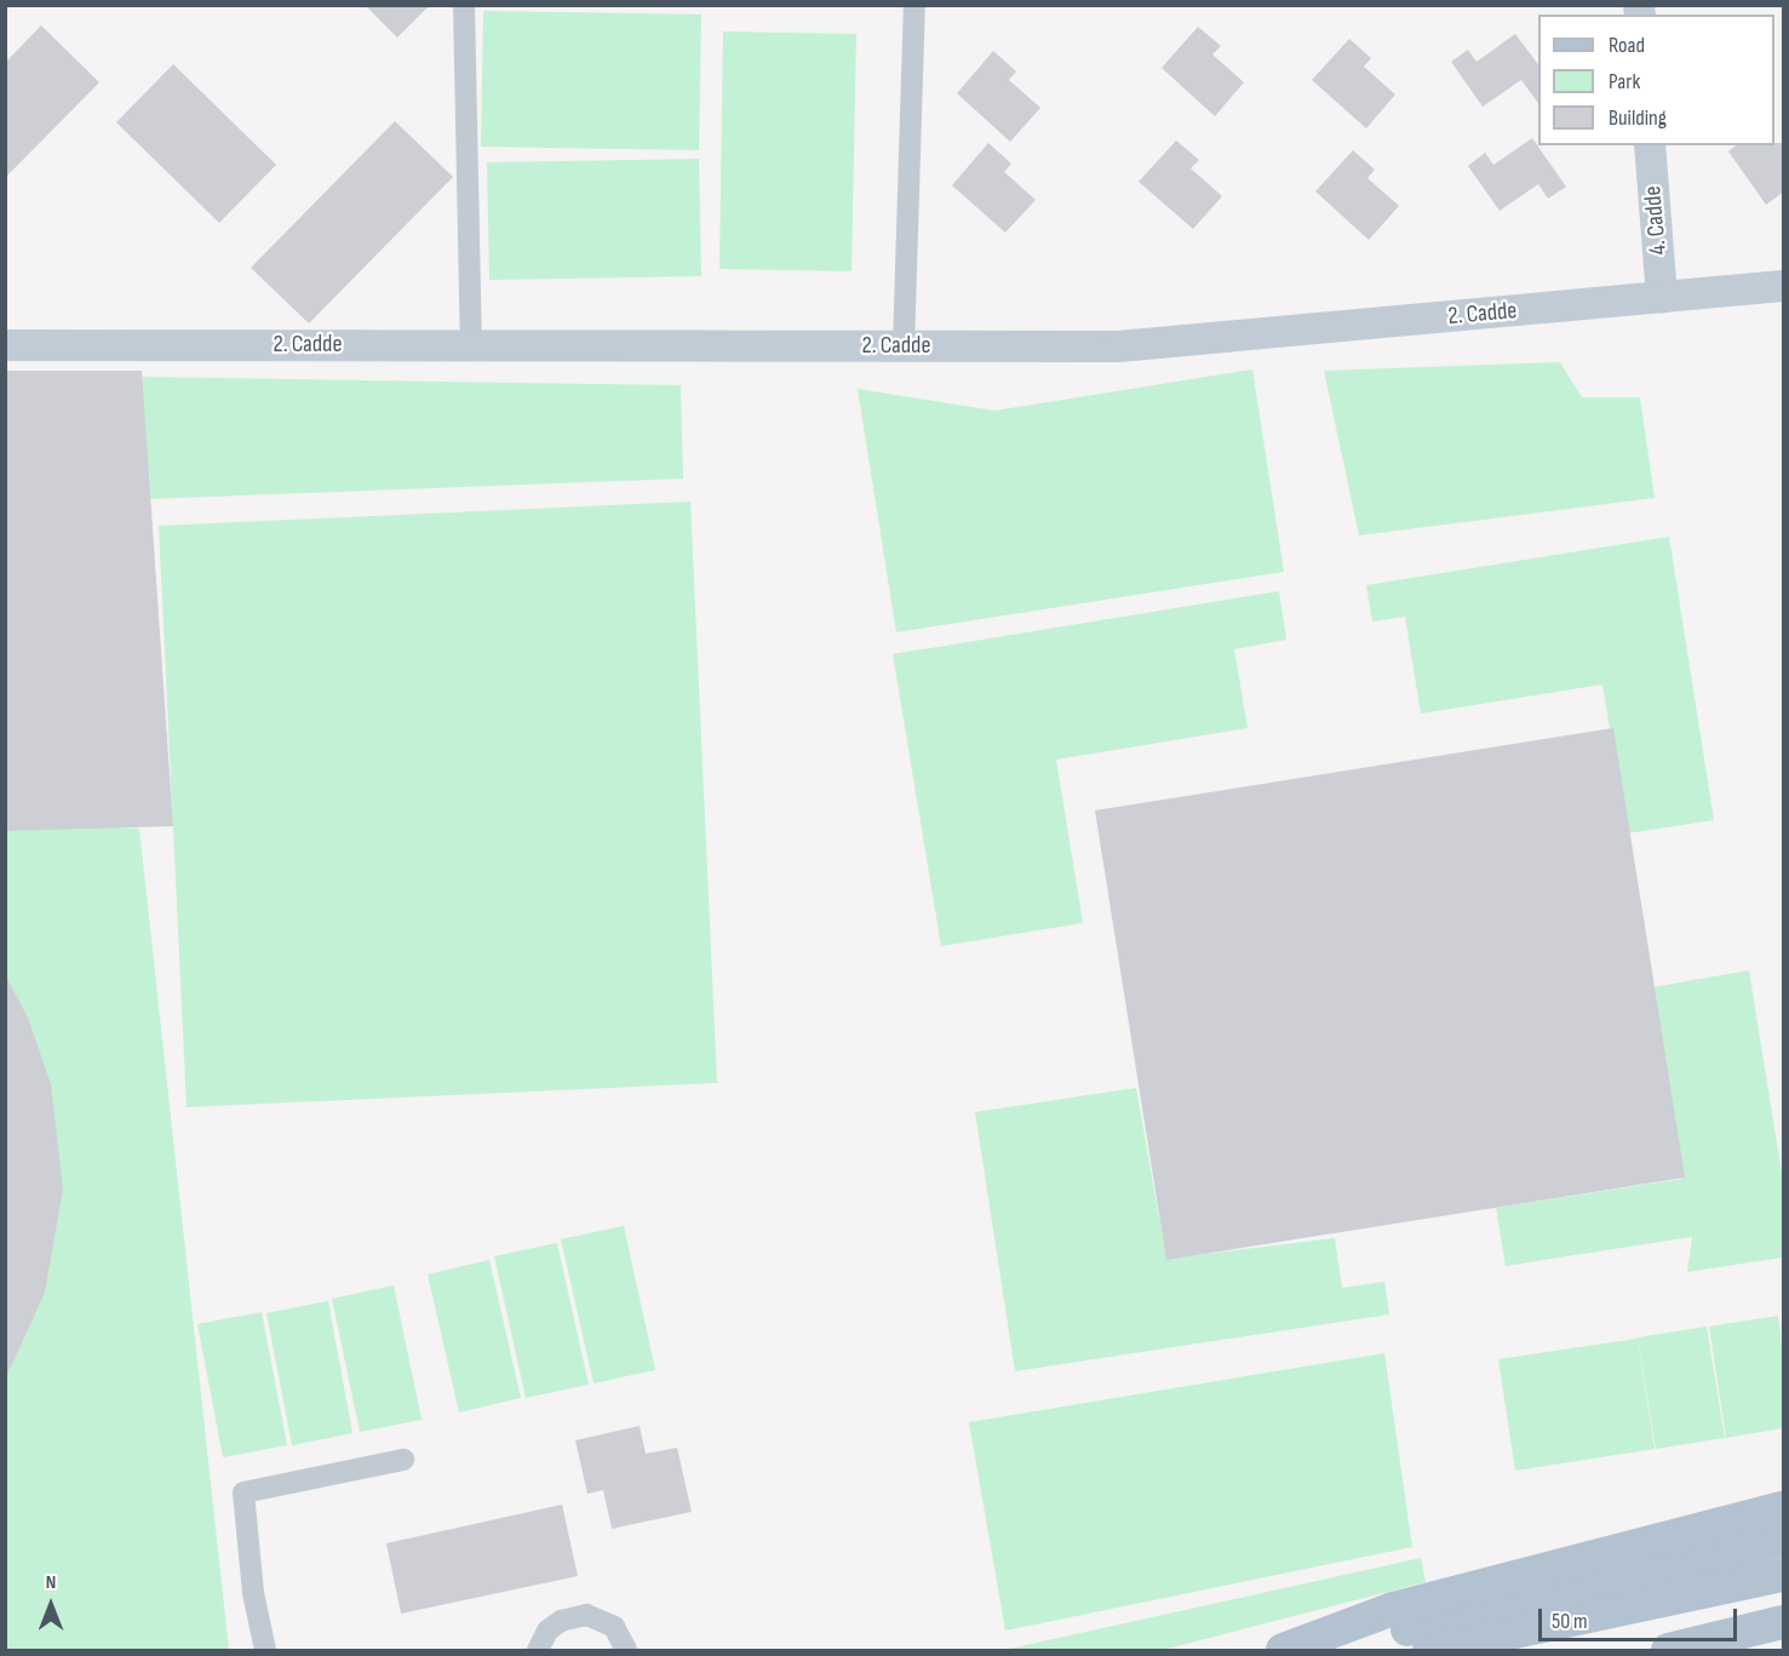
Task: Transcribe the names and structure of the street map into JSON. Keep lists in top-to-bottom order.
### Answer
{
  "streets": {
    "street": ["4. Cadde", "2. Cadde"]
  },
  "crossings": [
    ["4. Cadde", "2. Cadde"]
  ],
  "legend": ["Road", "Park", "Building"],
  "scale_bar": "50 m",
  "north": "top"
}
